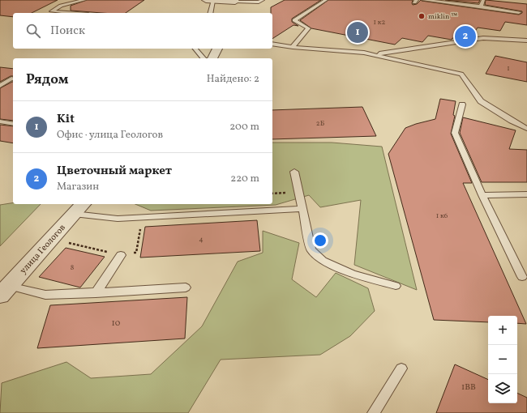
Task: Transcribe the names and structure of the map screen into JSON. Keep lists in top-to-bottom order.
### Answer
{
  "streets": {
    "street": ["улица Геологов"]
  },
  "places": ["miklin ™"],
  "house_numbers": [
    "1 к2",
    "1",
    "2Б",
    "1 к6",
    "4",
    "8",
    "10",
    "1ВВ"
  ],
  "page": {
    "search": "Поиск",
    "pins": ["1", "2"],
    "heading": ["Рядом", "Найдено: 2"],
    "list": [
      {
        "mark": "1",
        "name": "Kit",
        "note": "Офис · улица Геологов",
        "value": "200 m"
      },
      {
        "mark": "2",
        "name": "Цветочный маркет",
        "note": "Магазин",
        "value": "220 m"
      }
    ],
    "map_buttons": ["+", "−"]
  }
}
